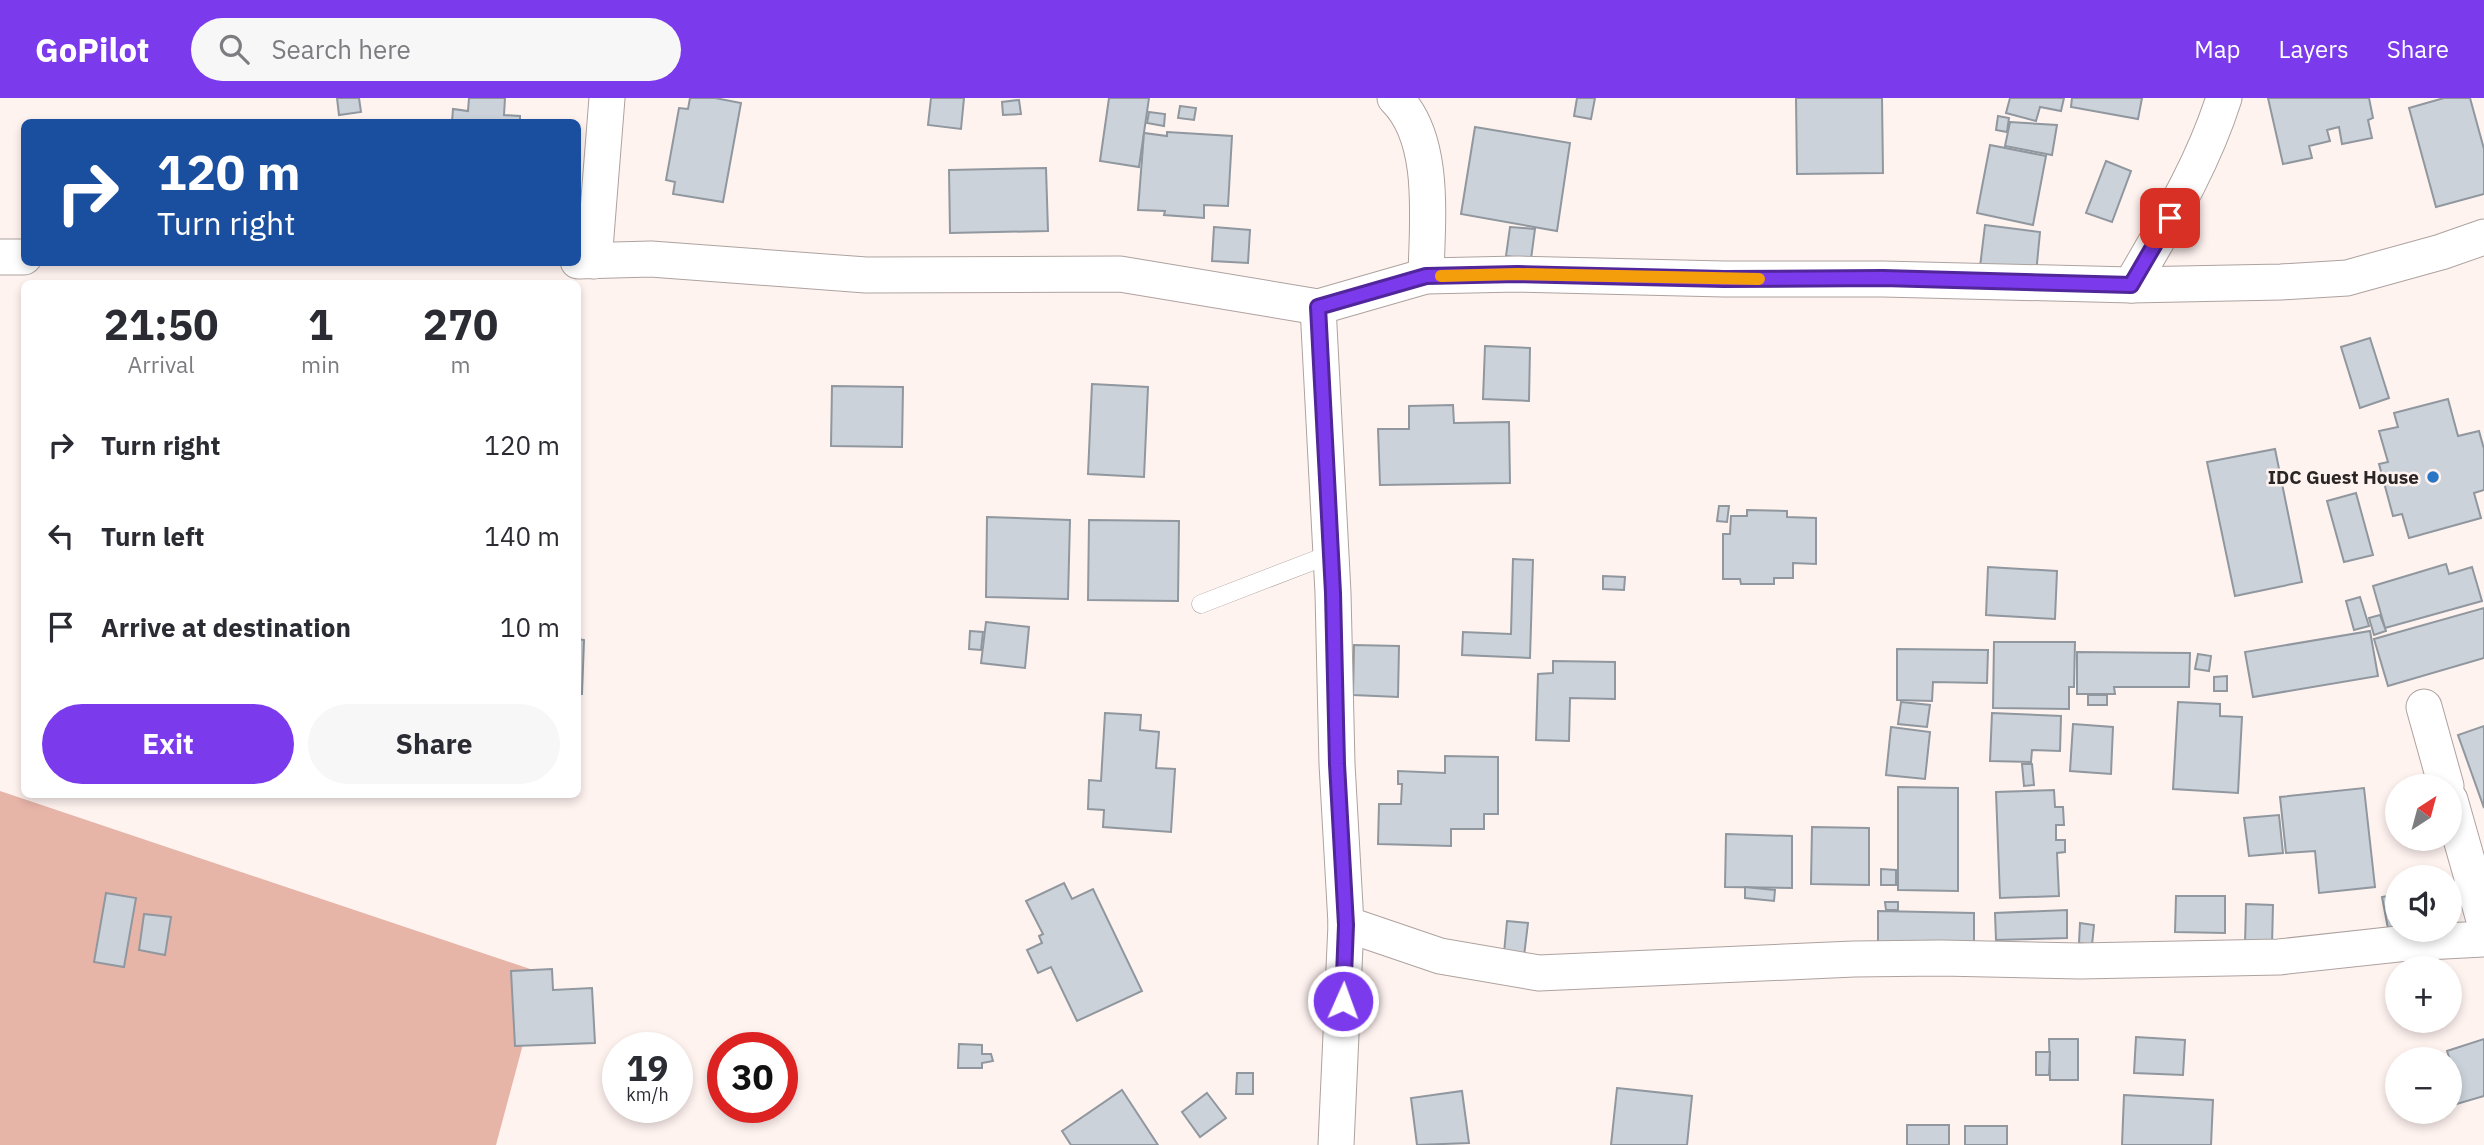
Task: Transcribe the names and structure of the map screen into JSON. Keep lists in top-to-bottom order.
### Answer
{
  "places": ["IDC Guest House"],
  "north": "top right",
  "page": {
    "header": "GoPilot",
    "search": "Search here",
    "nav": ["Map", "Layers", "Share"],
    "turn": ["120 m", "Turn right"],
    "eta": [
      "21:50",
      "Arrival",
      "1",
      "min",
      "270",
      "m"
    ],
    "list": [
      {
        "name": "Turn right",
        "value": "120 m"
      },
      {
        "name": "Turn left",
        "value": "140 m"
      },
      {
        "name": "Arrive at destination",
        "value": "10 m"
      }
    ],
    "buttons": ["Exit", "Share"],
    "map_buttons": ["+", "−"],
    "speed": "19 km/h",
    "limit": "30"
  }
}
